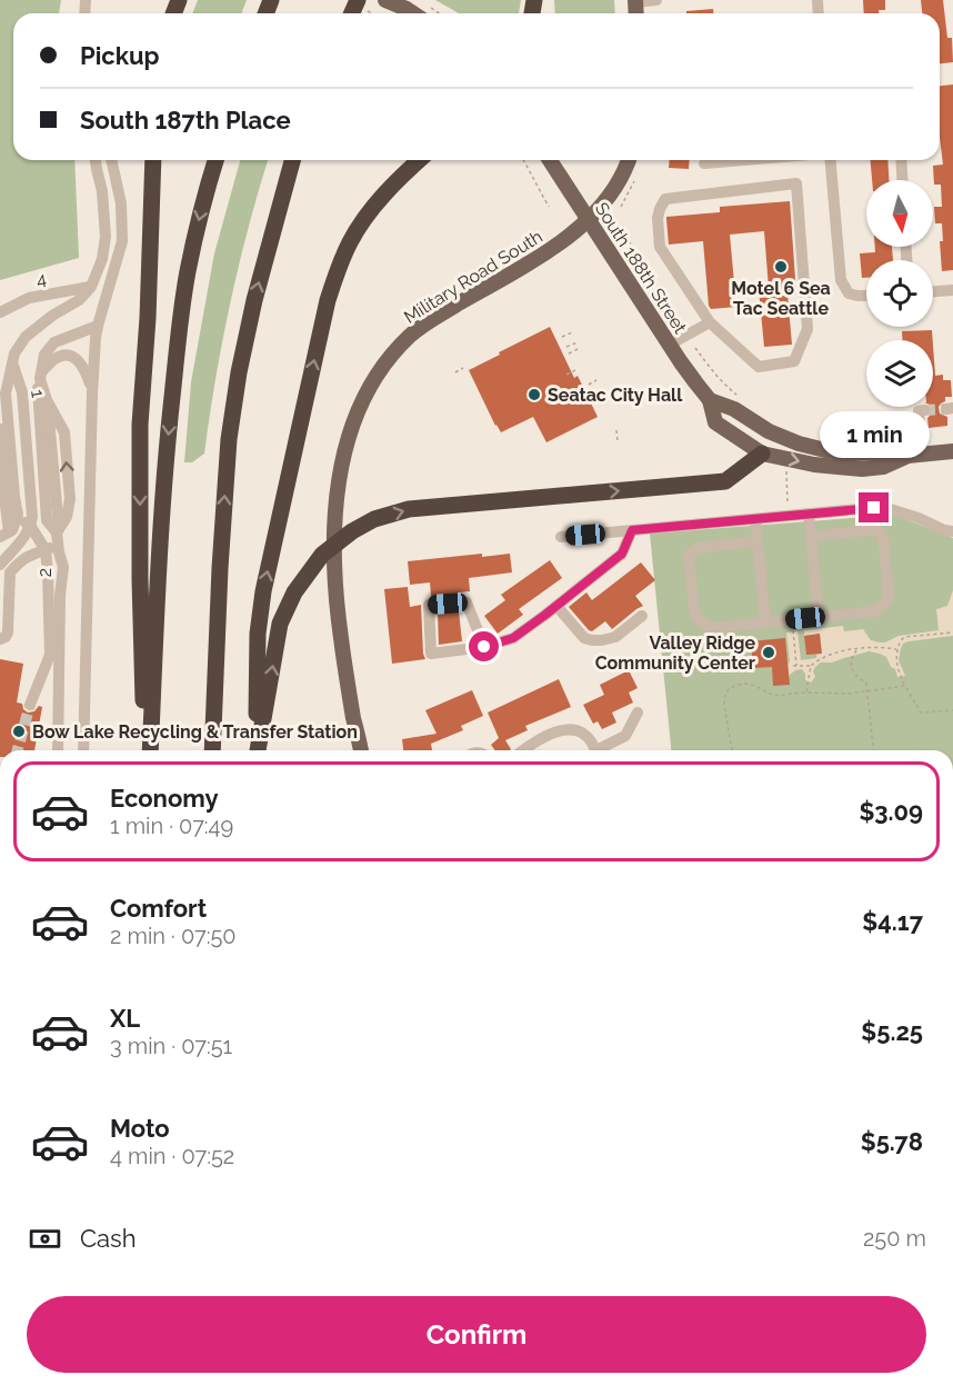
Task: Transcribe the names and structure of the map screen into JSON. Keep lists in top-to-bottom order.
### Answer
{
  "streets": {
    "main road": ["South 188th Street", "Military Road South"],
    "street": ["4", "1", "2"]
  },
  "crossings": [
    ["South 188th Street", "Military Road South"]
  ],
  "places": [
    "Motel 6 Sea Tac Seattle",
    "Seatac City Hall",
    "Valley Ridge Community Center",
    "Bow Lake Recycling & Transfer Station"
  ],
  "north": "bottom",
  "page": {
    "banner": ["Pickup", "South 187th Place"],
    "bubble": "1 min",
    "list": [
      {
        "name": "Economy",
        "note": "1 min · 07:49",
        "value": "$3.09"
      },
      {
        "name": "Comfort",
        "note": "2 min · 07:50",
        "value": "$4.17"
      },
      {
        "name": "XL",
        "note": "3 min · 07:51",
        "value": "$5.25"
      },
      {
        "name": "Moto",
        "note": "4 min · 07:52",
        "value": "$5.78"
      }
    ],
    "pay": ["Cash", "250 m"],
    "buttons": "Confirm"
  }
}
